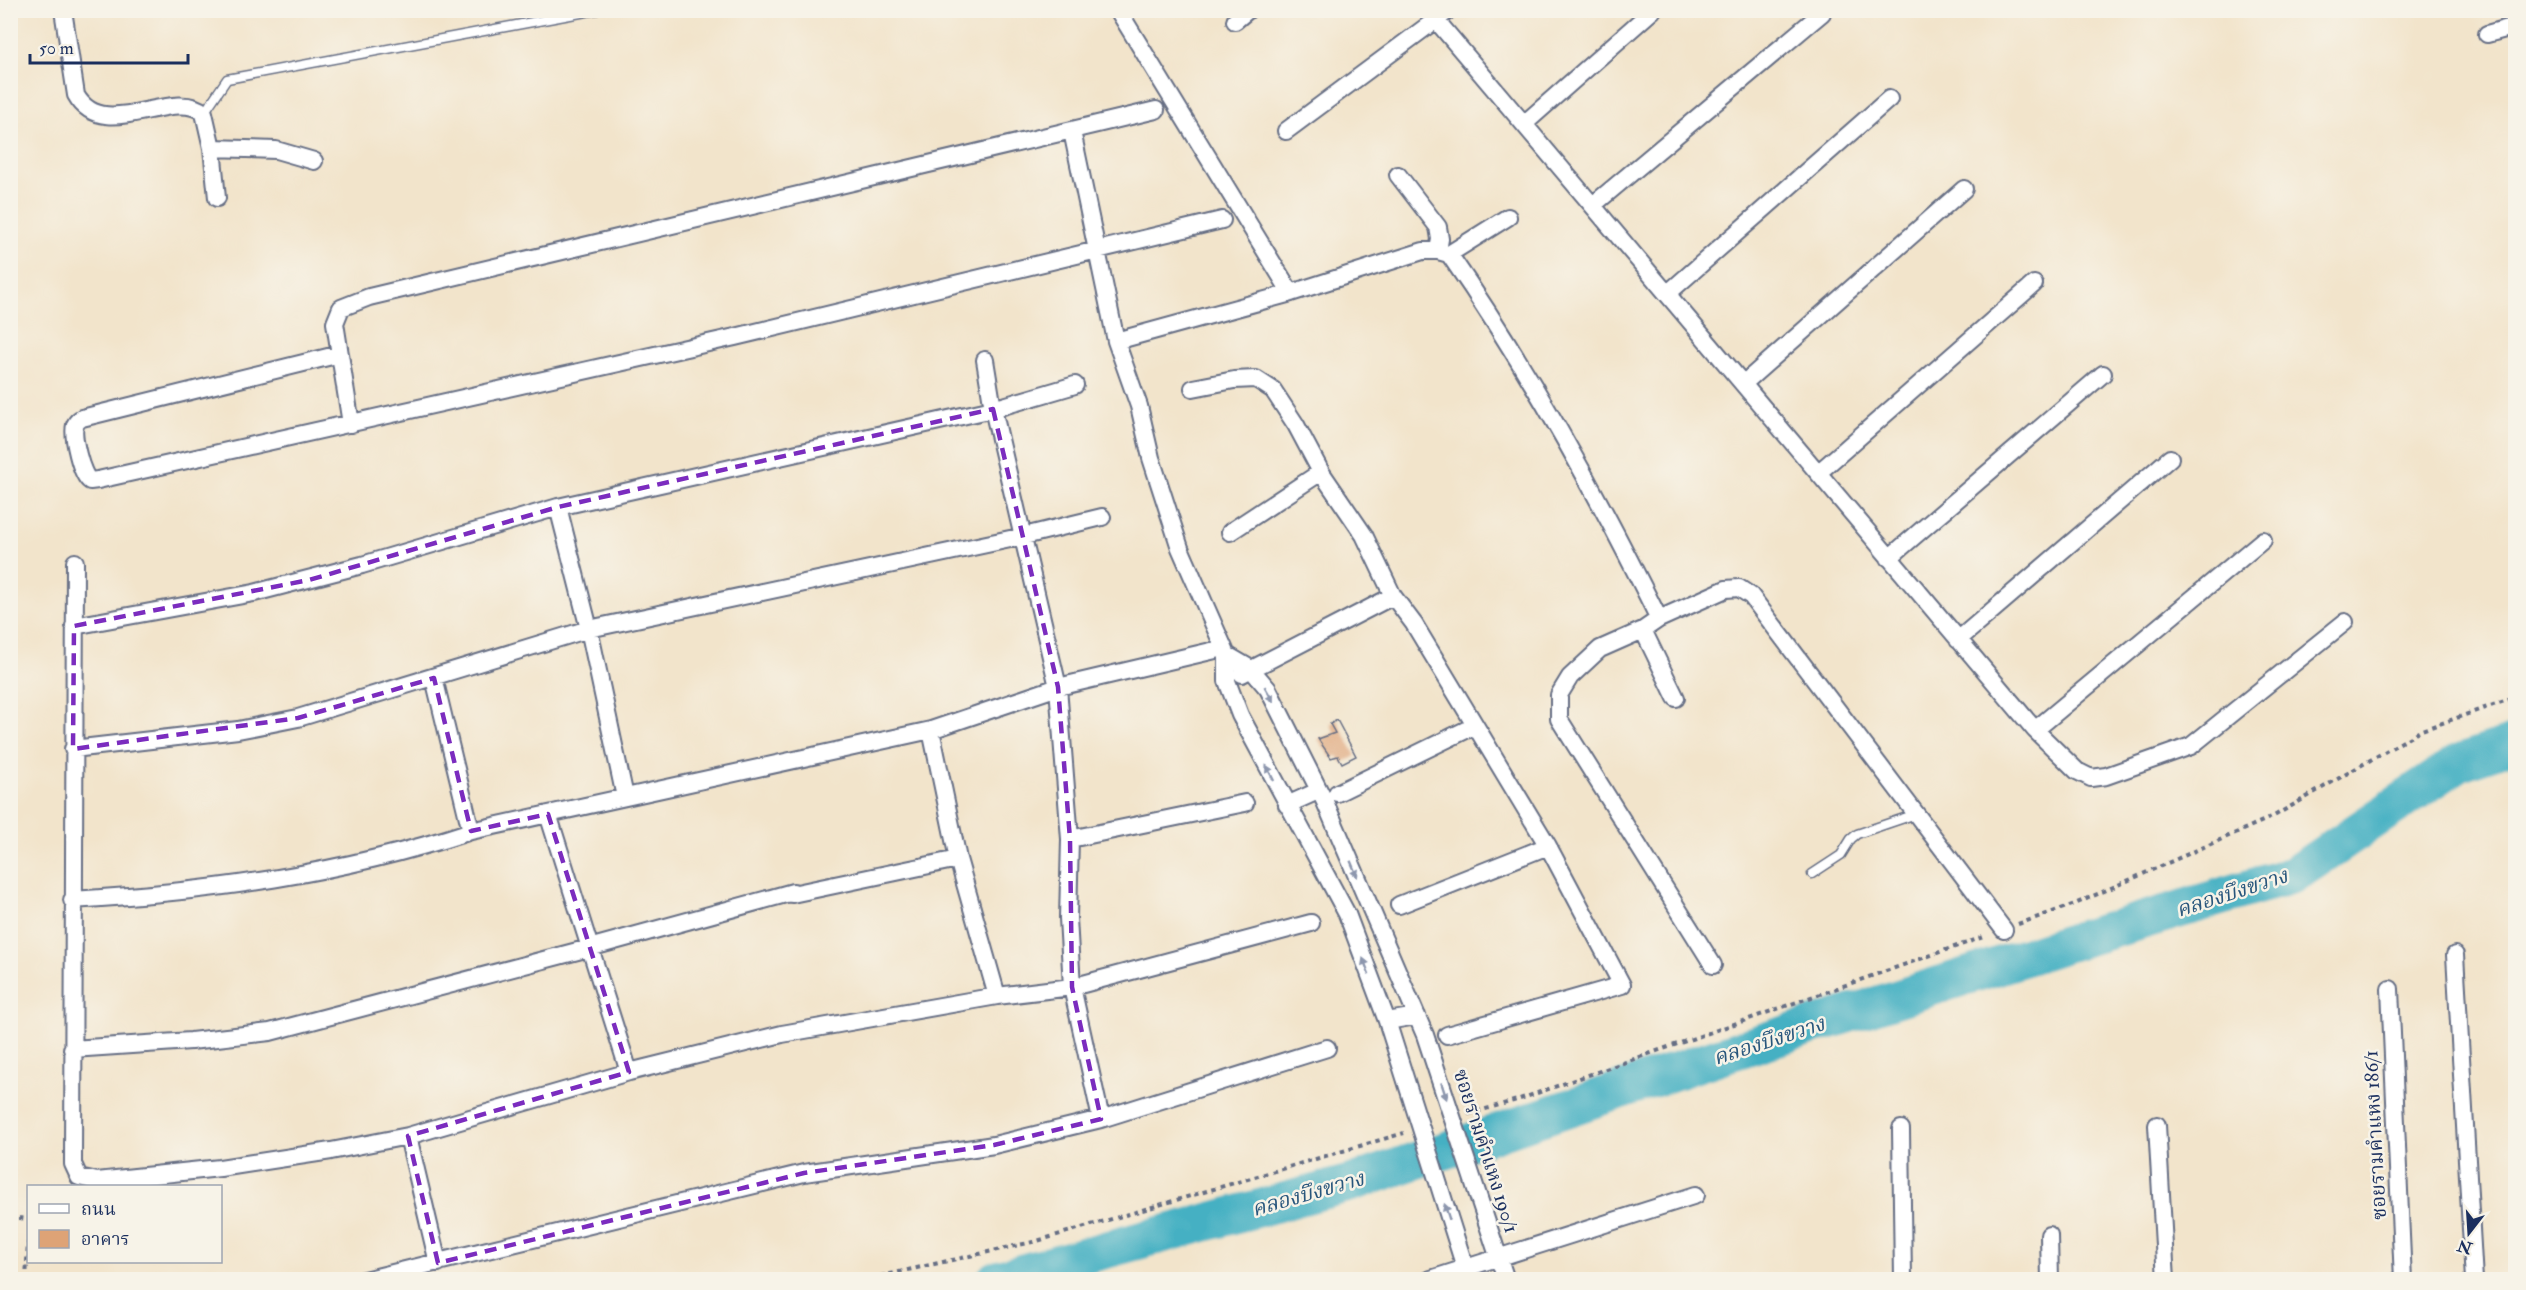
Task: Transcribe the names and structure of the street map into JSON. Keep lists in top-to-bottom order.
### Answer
{
  "streets": {
    "street": ["ซอยรามคำแหง 186/1", "ซอยรามคำแหง 190/1"]
  },
  "water": ["คลองบึงขวาง"],
  "legend": ["ถนน", "อาคาร"],
  "scale_bar": "50 m",
  "north": "bottom"
}
